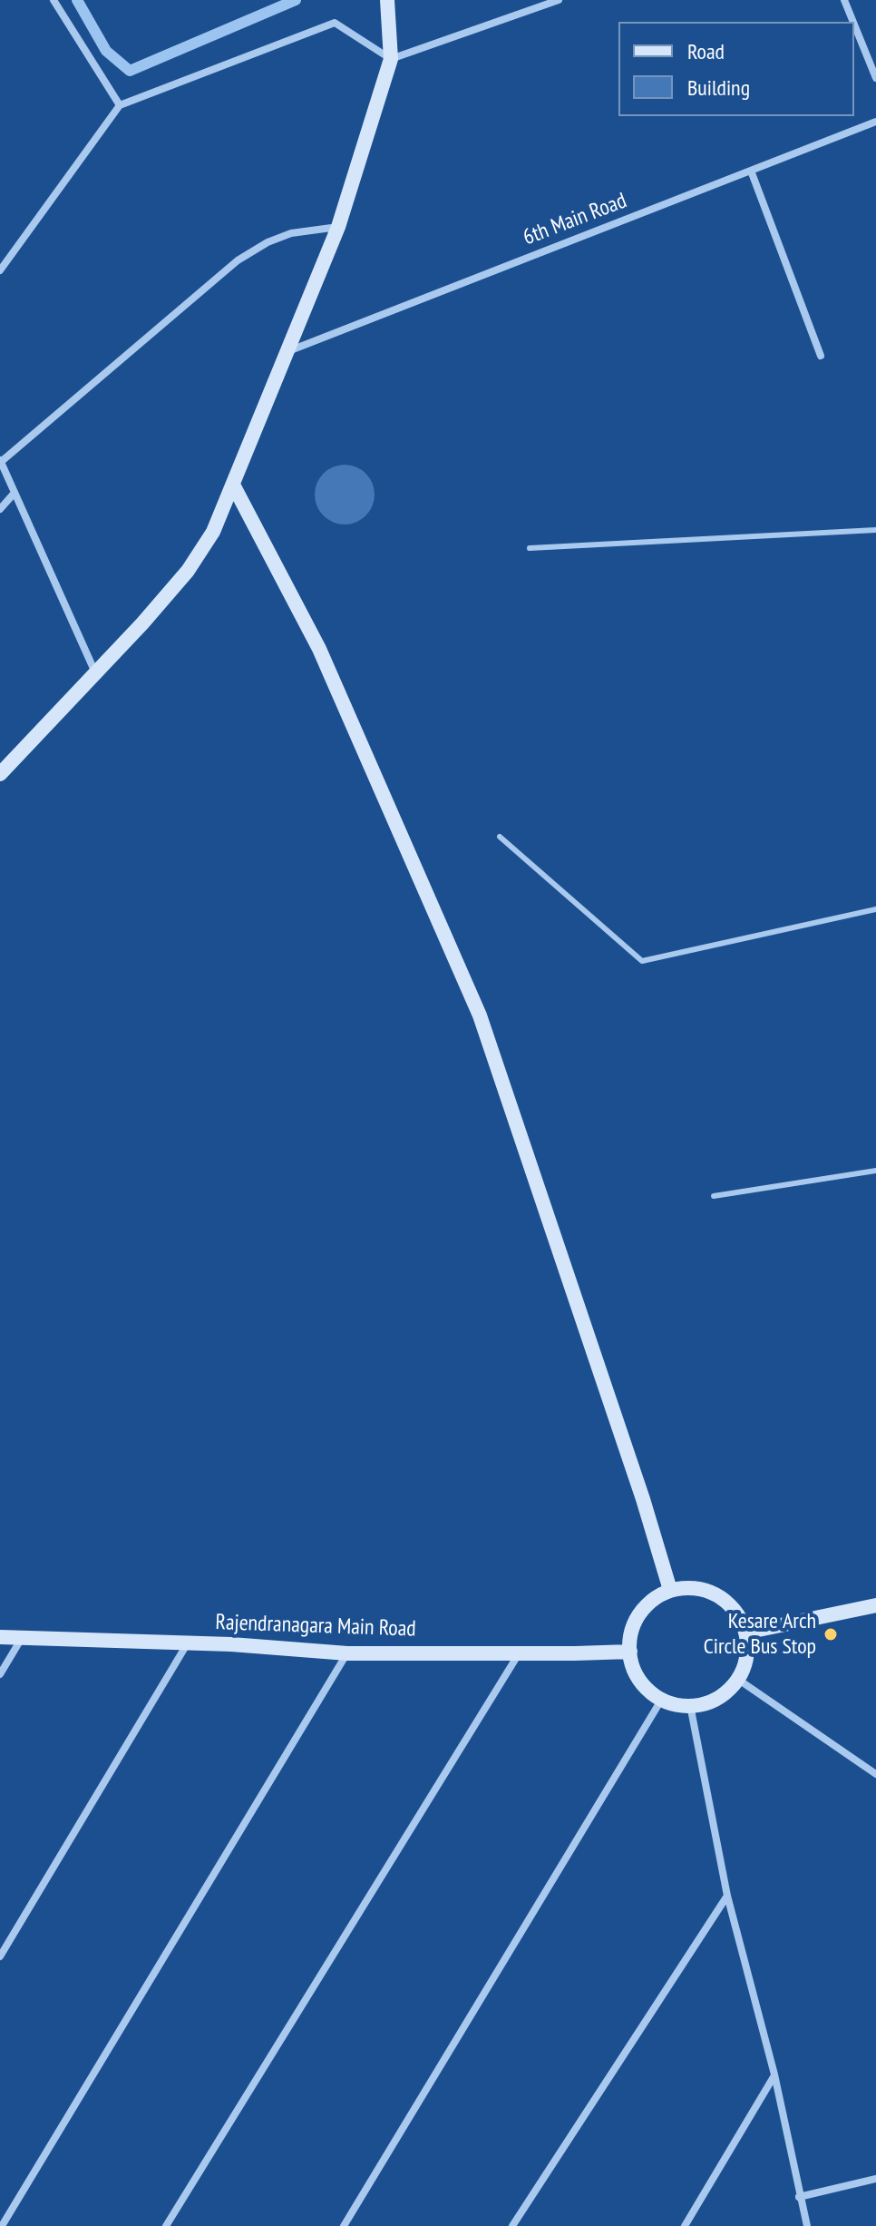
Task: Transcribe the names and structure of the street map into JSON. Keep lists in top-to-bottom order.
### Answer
{
  "streets": {
    "street": ["6th Main Road", "Rajendranagara Main Road"]
  },
  "places": ["Kesare Arch Circle Bus Stop"],
  "legend": ["Road", "Building"]
}
